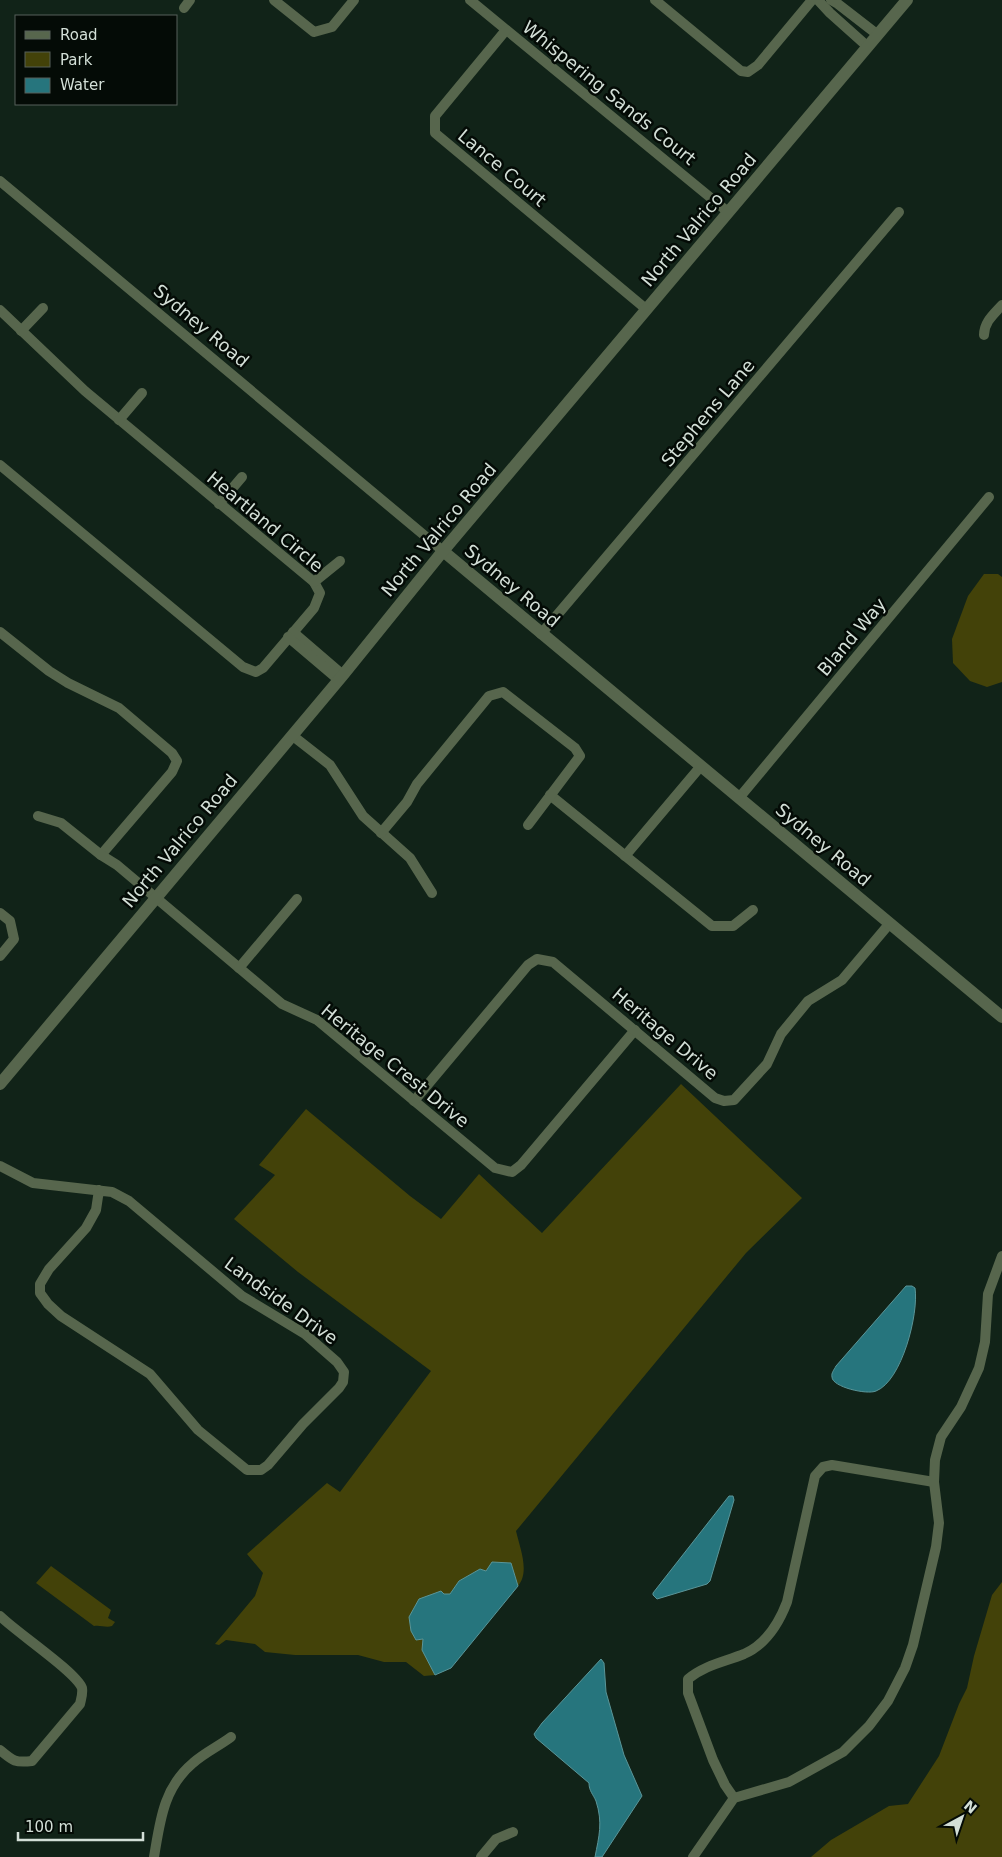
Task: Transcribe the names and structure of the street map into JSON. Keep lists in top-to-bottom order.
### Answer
{
  "streets": {
    "street": [
      "Whispering Sands Court",
      "Lance Court",
      "North Valrico Road",
      "Sydney Road",
      "Stephens Lane",
      "Heartland Circle",
      "Bland Way",
      "Heritage Drive",
      "Heritage Crest Drive",
      "Landside Drive"
    ]
  },
  "crossings": [
    ["Whispering Sands Court", "Lance Court"],
    ["Whispering Sands Court", "North Valrico Road"],
    ["Lance Court", "North Valrico Road"],
    ["North Valrico Road", "Sydney Road"],
    ["North Valrico Road", "Heritage Crest Drive"],
    ["Sydney Road", "Stephens Lane"],
    ["Sydney Road", "Bland Way"],
    ["Sydney Road", "Heritage Drive"],
    ["Heritage Drive", "Heritage Crest Drive"]
  ],
  "legend": ["Road", "Park", "Water"],
  "scale_bar": "100 m",
  "north": "top right"
}
